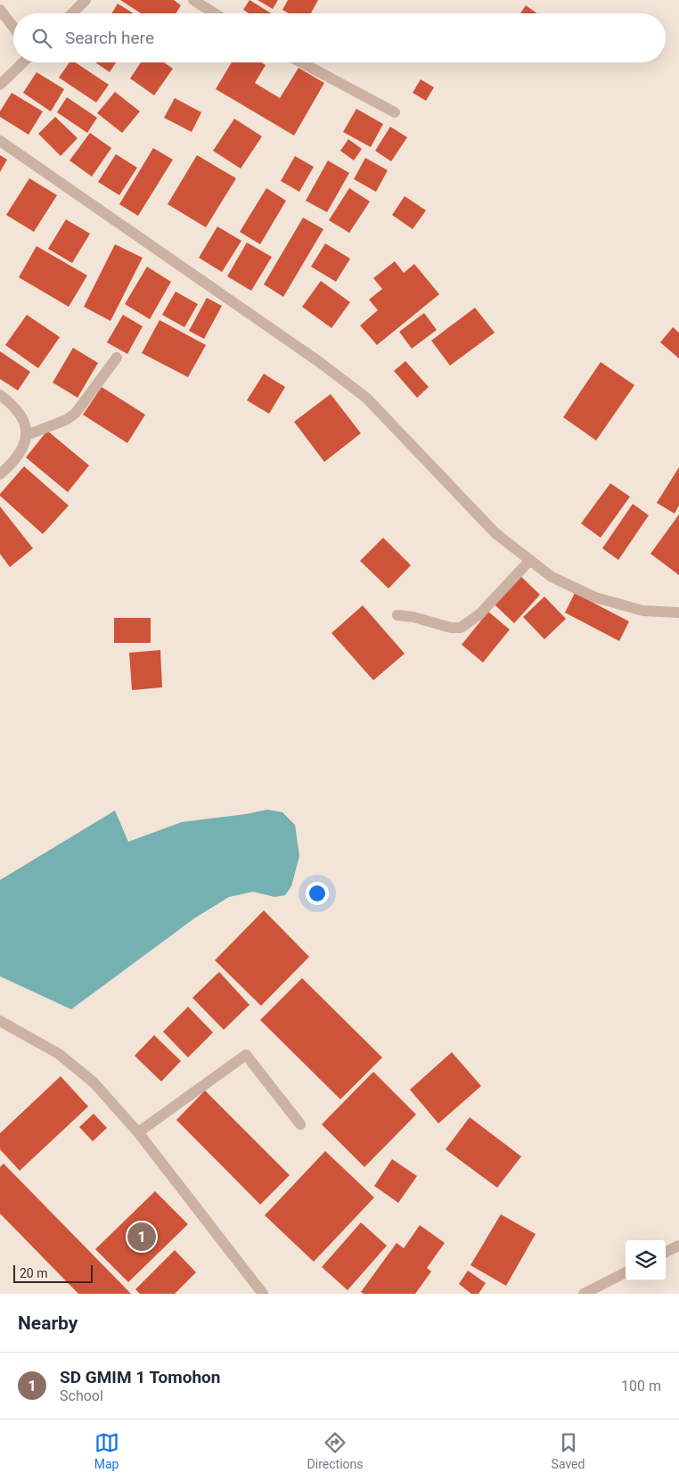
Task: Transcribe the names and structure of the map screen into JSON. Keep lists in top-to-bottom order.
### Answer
{
  "scale_bar": "20 m",
  "page": {
    "search": "Search here",
    "pins": "1",
    "scale": "20 m",
    "heading": "Nearby",
    "list": [
      {
        "mark": "1",
        "name": "SD GMIM 1 Tomohon",
        "note": "School",
        "value": "100 m"
      }
    ],
    "nav": ["Map", "Directions", "Saved"]
  }
}
